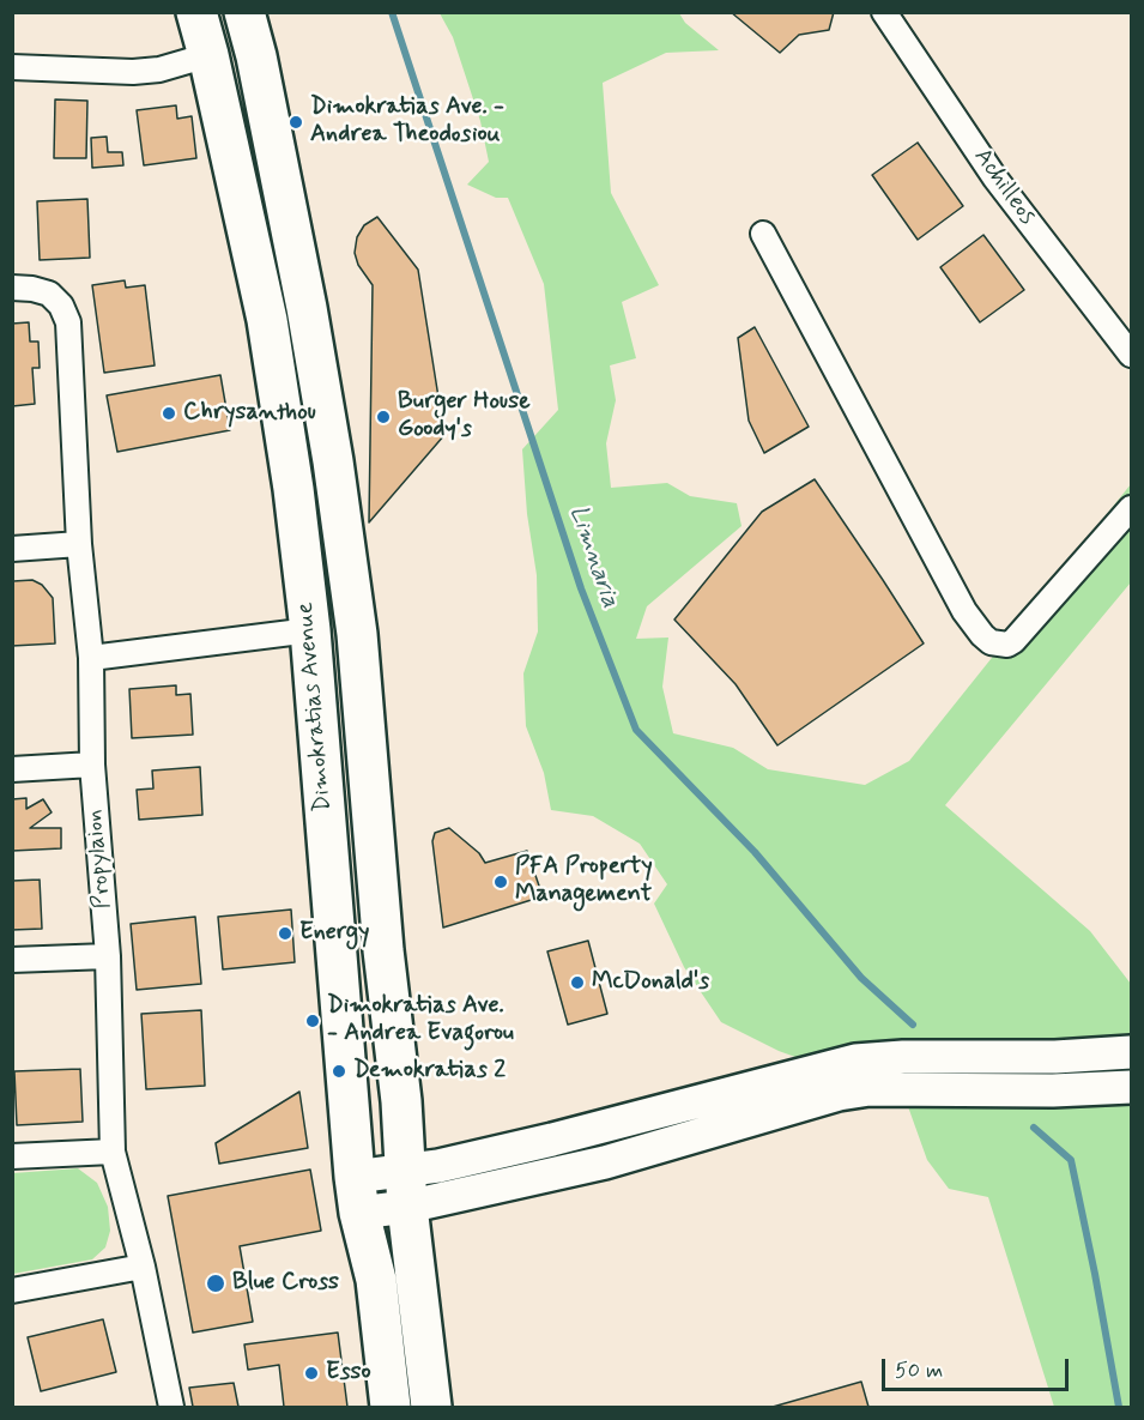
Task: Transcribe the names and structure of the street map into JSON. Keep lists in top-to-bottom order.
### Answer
{
  "streets": {
    "highway": ["Dimokratias Avenue"],
    "street": ["Achilleos", "Propylaion"]
  },
  "water": ["Limnaria"],
  "places": [
    "Dimokratias Ave. - Andrea Theodosiou",
    "Chrysanthou",
    "Burger House Goody's",
    "PFA Property Management",
    "Energy",
    "McDonald's",
    "Dimokratias Ave. - Andrea Evagorou",
    "Demokratias 2",
    "Blue Cross",
    "Esso"
  ],
  "scale_bar": "50 m"
}
